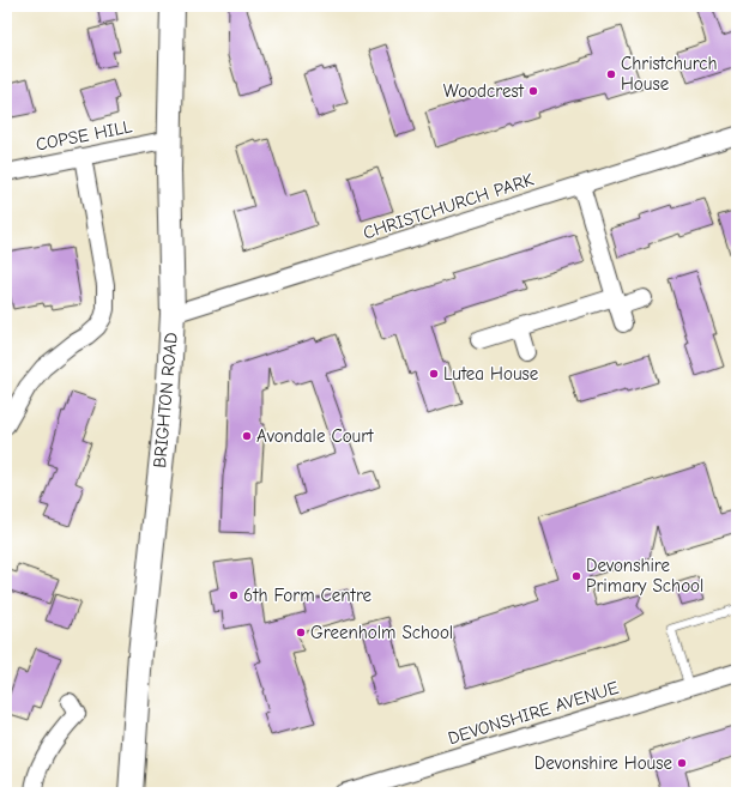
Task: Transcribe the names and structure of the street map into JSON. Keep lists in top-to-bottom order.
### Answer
{
  "streets": {
    "main road": ["BRIGHTON ROAD"],
    "street": ["COPSE HILL", "CHRISTCHURCH PARK", "DEVONSHIRE AVENUE"]
  },
  "crossings": [
    ["COPSE HILL", "BRIGHTON ROAD"],
    ["CHRISTCHURCH PARK", "BRIGHTON ROAD"]
  ],
  "places": [
    "Christchurch House",
    "Woodcrest",
    "Lutea House",
    "Avondale Court",
    "Devonshire Primary School",
    "6th Form Centre",
    "Greenholm School",
    "Devonshire House"
  ]
}
